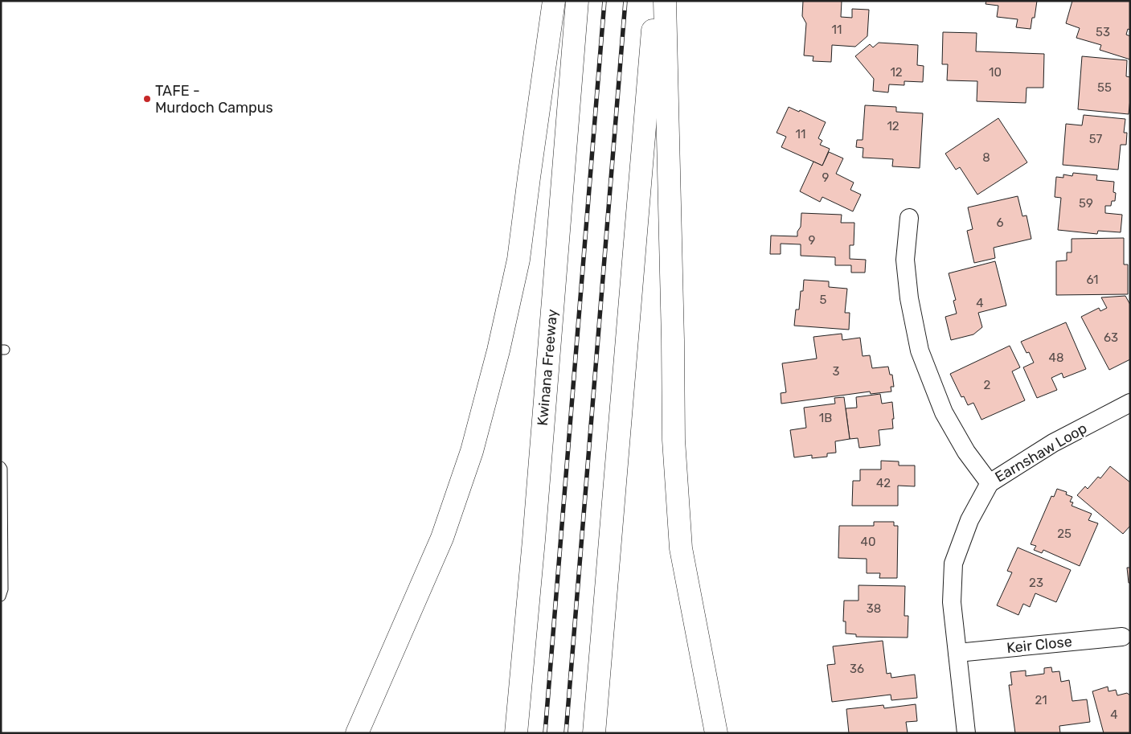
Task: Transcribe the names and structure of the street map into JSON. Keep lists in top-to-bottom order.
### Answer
{
  "streets": {
    "highway": ["Kwinana Freeway"],
    "street": ["Earnshaw Loop", "Keir Close"]
  },
  "crossings": [
    ["Earnshaw Loop", "Keir Close"]
  ],
  "places": ["TAFE - Murdoch Campus"],
  "house_numbers": [
    "11",
    "53",
    "12",
    "10",
    "55",
    "12",
    "11",
    "57",
    "8",
    "9",
    "59",
    "6",
    "9",
    "61",
    "5",
    "4",
    "63",
    "48",
    "3",
    "2",
    "1B",
    "42",
    "25",
    "40",
    "23",
    "38",
    "36",
    "21",
    "4"
  ]
}
